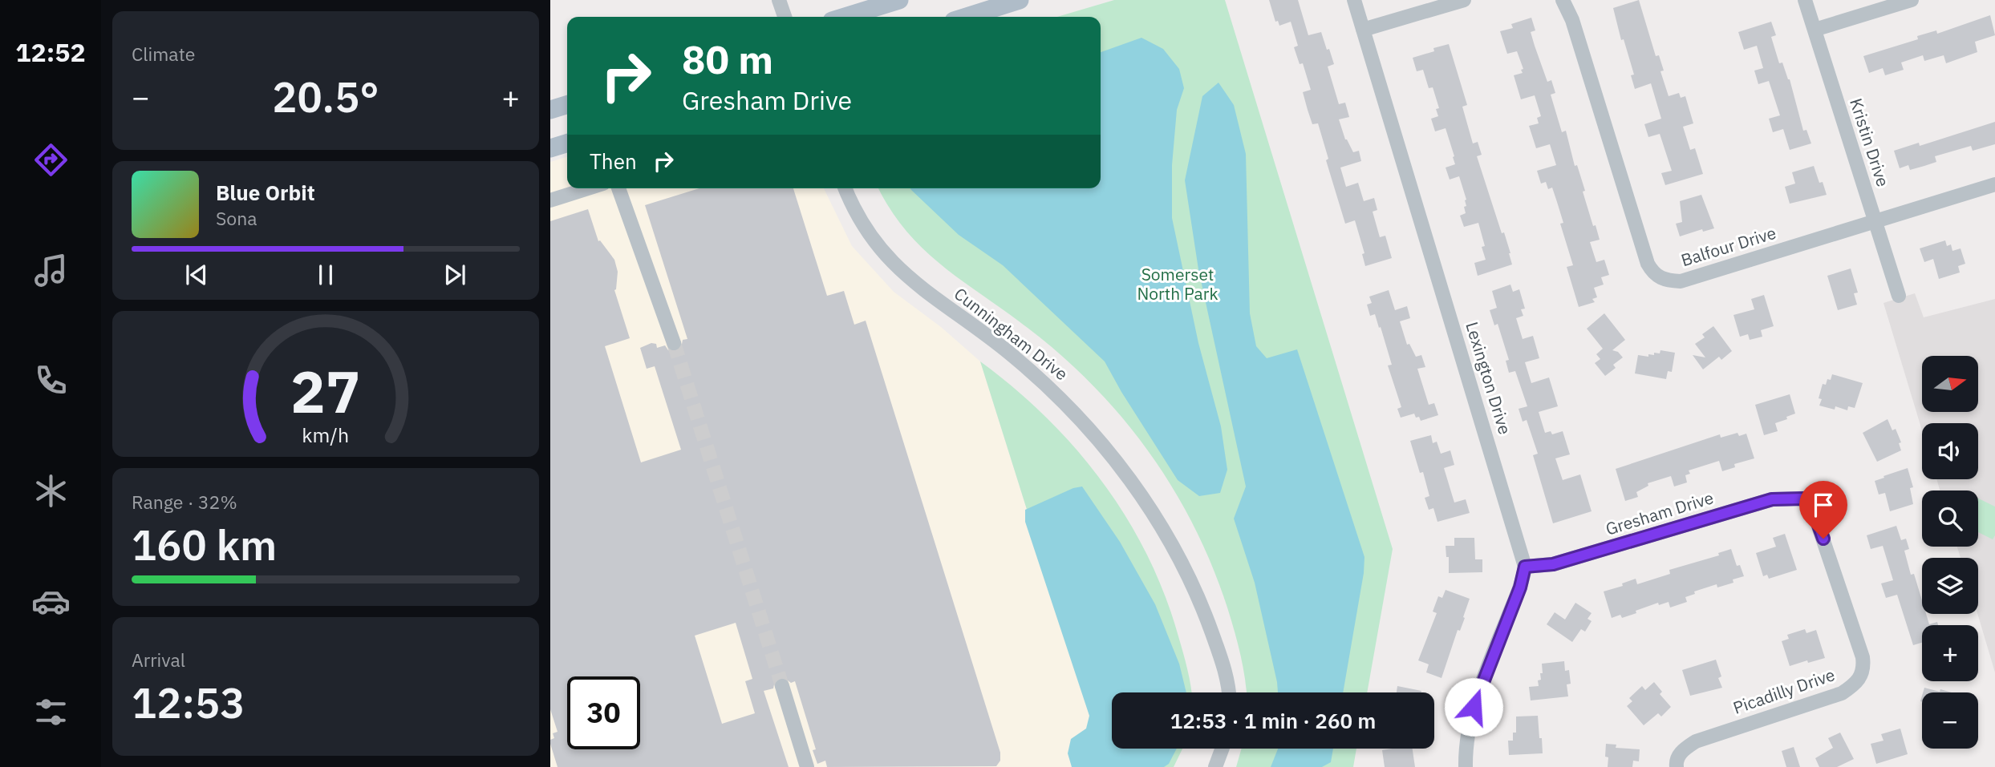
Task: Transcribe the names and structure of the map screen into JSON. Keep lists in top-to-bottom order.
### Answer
{
  "streets": {
    "street": [
      "Kristin Drive",
      "Balfour Drive",
      "Cunningham Drive",
      "Lexington Drive",
      "Gresham Drive",
      "Picadilly Drive"
    ]
  },
  "crossings": [
    ["Kristin Drive", "Balfour Drive"],
    ["Lexington Drive", "Gresham Drive"],
    ["Gresham Drive", "Picadilly Drive"]
  ],
  "parks": ["Somerset North Park"],
  "north": "right",
  "page": {
    "tabs": "12:52",
    "tile": [
      "Climate",
      ["Range · 32%", "160 km"],
      ["Arrival", "12:53"]
    ],
    "turn": ["80 m", "Gresham Drive"],
    "heat": ["−", "20.5°", "+"],
    "then": "Then",
    "song": ["Blue Orbit", "Sona"],
    "map_buttons": ["+", "−"],
    "limit": "30",
    "trip": "12:53 · 1 min · 260 m",
    "gauge": ["27", "km/h"]
  }
}
